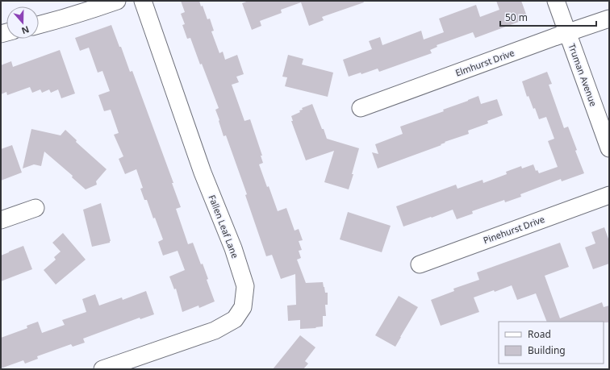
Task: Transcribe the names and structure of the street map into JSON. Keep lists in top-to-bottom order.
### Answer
{
  "streets": {
    "street": [
      "Elmhurst Drive",
      "Truman Avenue",
      "Fallen Leaf Lane",
      "Pinehurst Drive"
    ]
  },
  "crossings": [
    ["Elmhurst Drive", "Truman Avenue"]
  ],
  "legend": ["Road", "Building"],
  "scale_bar": "50 m",
  "north": "bottom"
}
